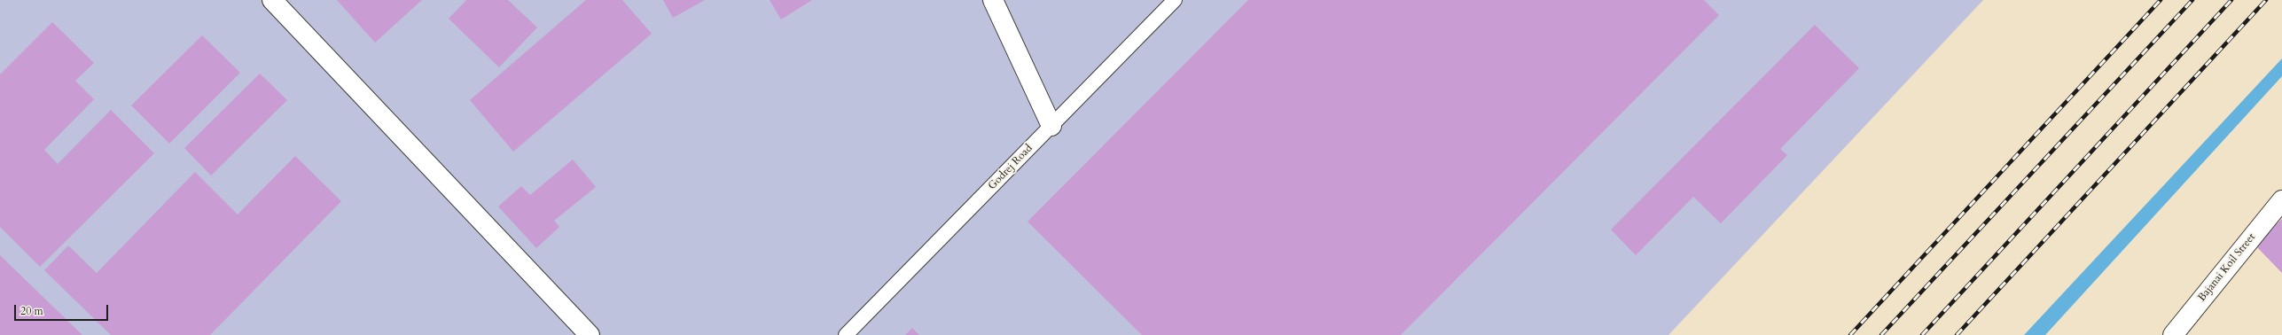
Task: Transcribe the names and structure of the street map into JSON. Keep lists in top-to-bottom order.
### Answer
{
  "streets": {
    "street": ["Bajanai Koil Street"],
    "lane": ["Godrej Road"]
  },
  "scale_bar": "20 m"
}
